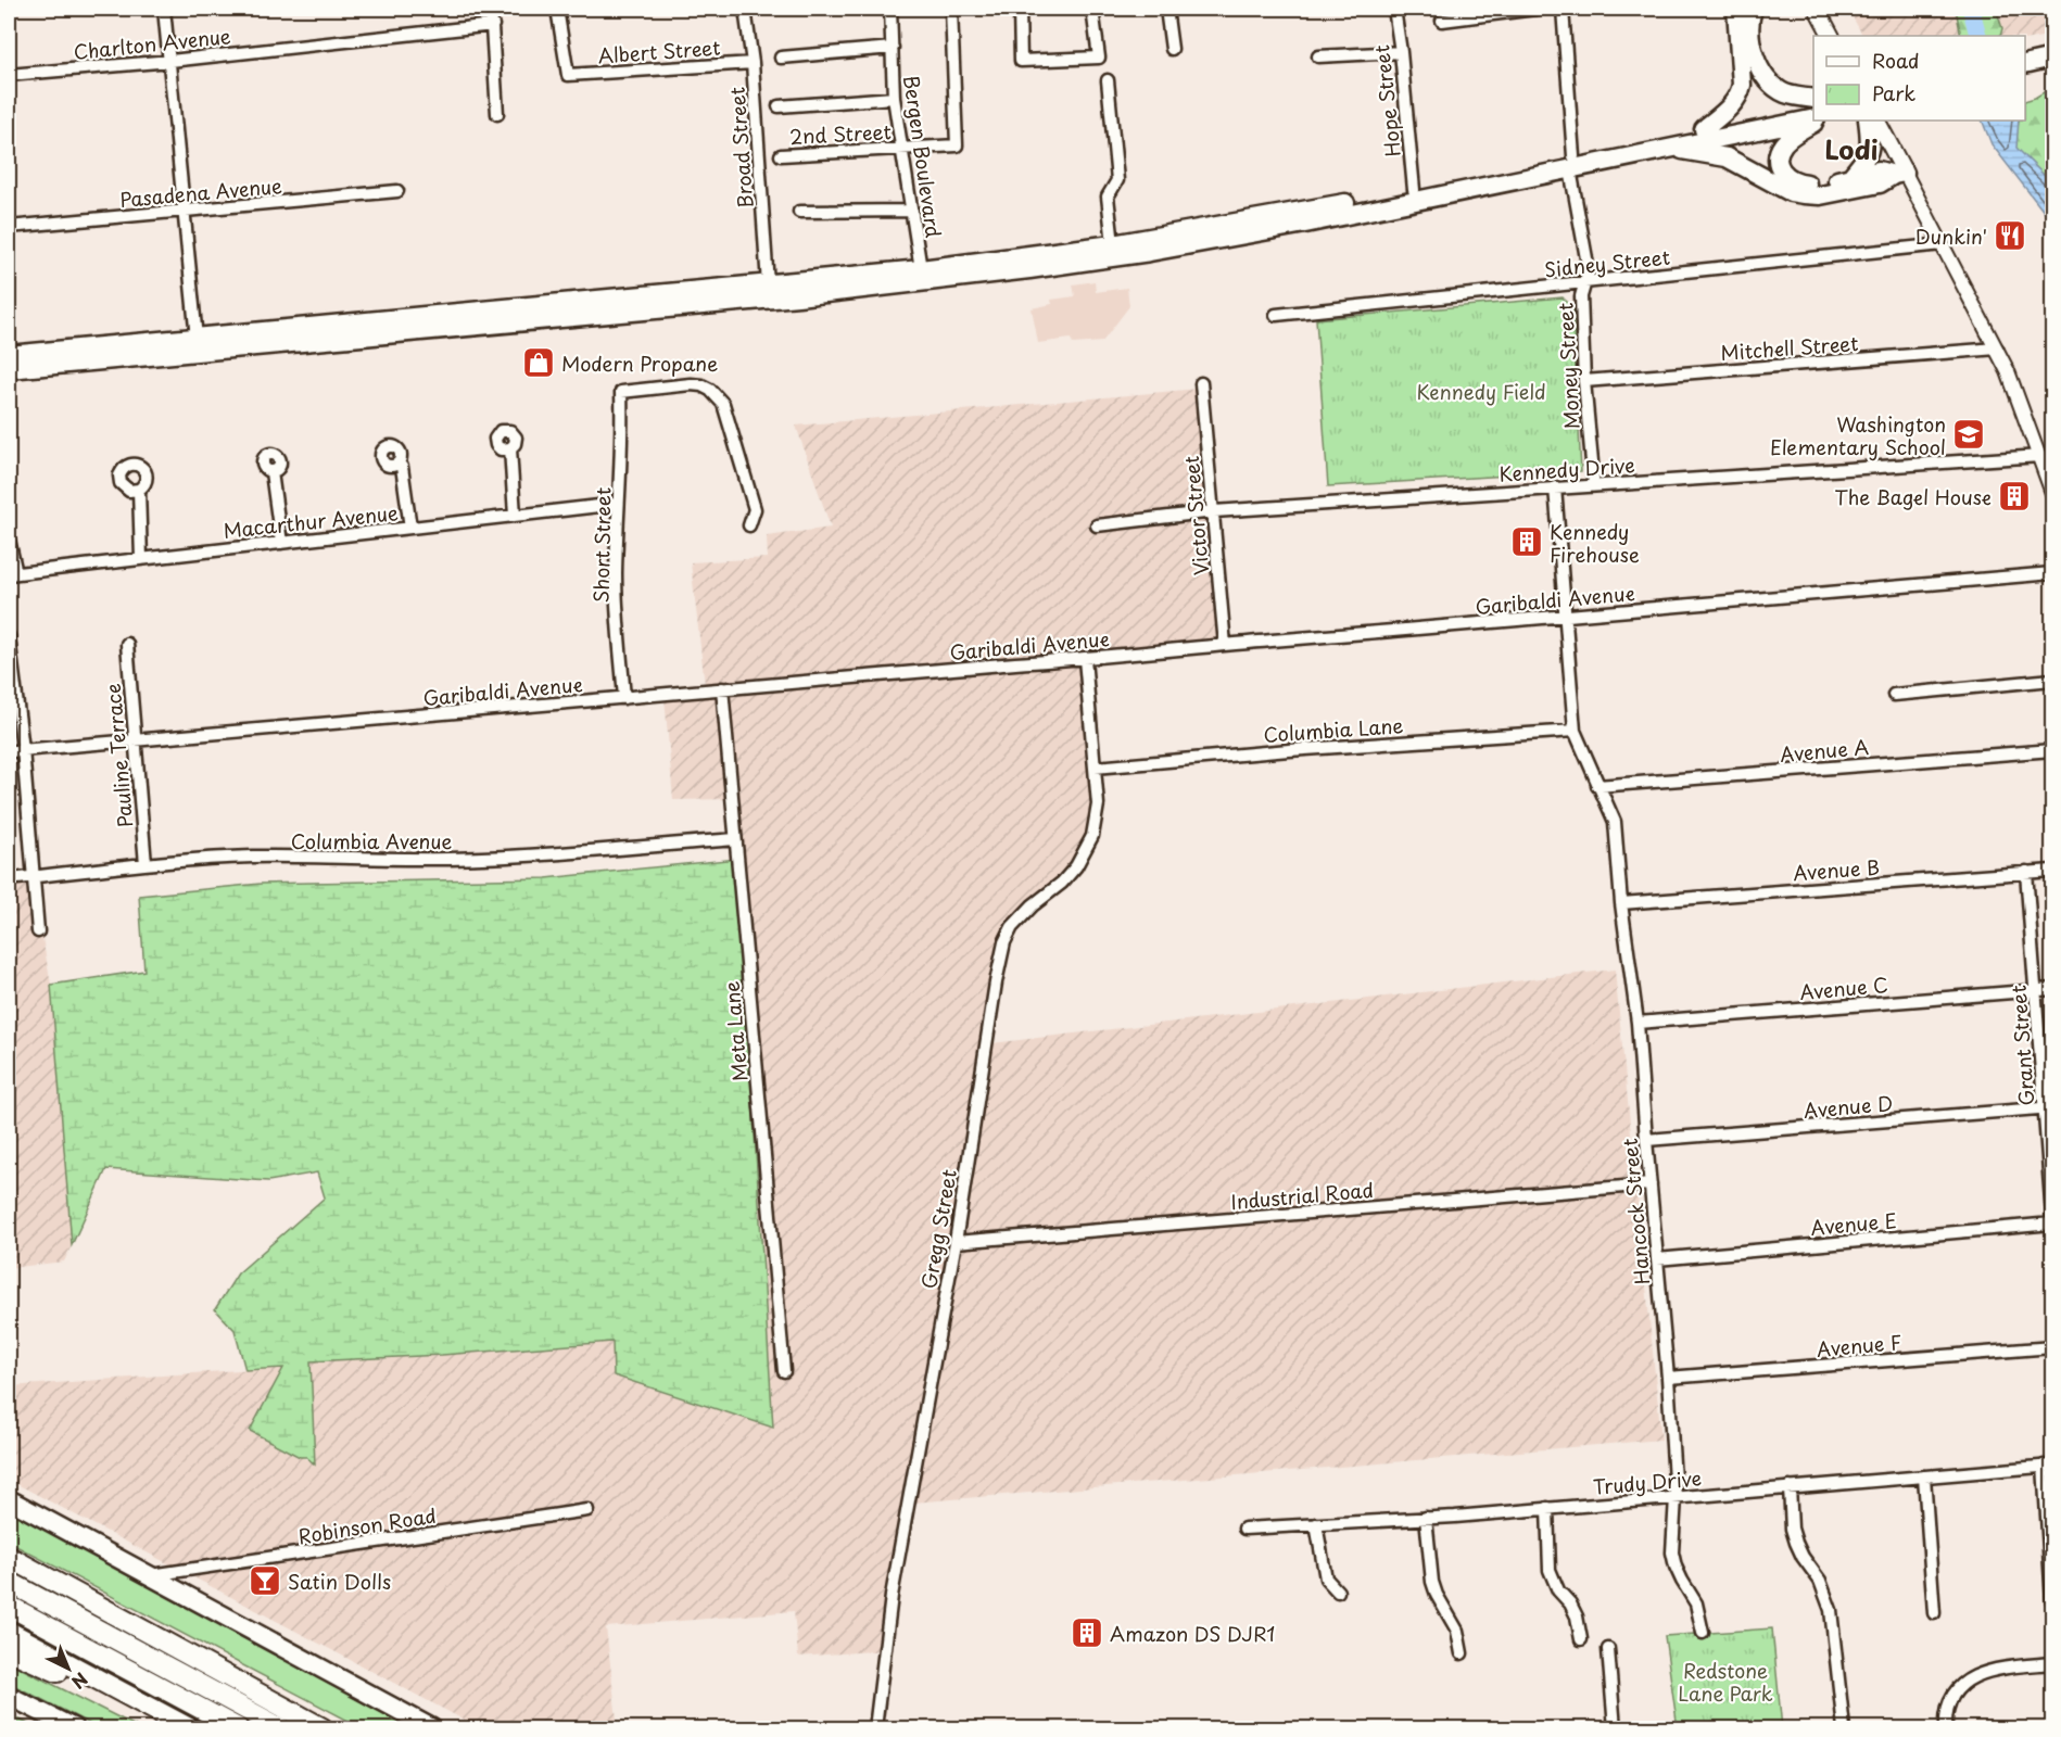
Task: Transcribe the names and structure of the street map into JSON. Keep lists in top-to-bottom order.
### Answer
{
  "streets": {
    "street": [
      "Charlton Avenue",
      "Albert Street",
      "Hope Street",
      "2nd Street",
      "Broad Street",
      "Bergen Boulevard",
      "Pasadena Avenue",
      "Sidney Street",
      "Mitchell Street",
      "Money Street",
      "Kennedy Drive",
      "Victor Street",
      "Macarthur Avenue",
      "Short Street",
      "Garibaldi Avenue",
      "Columbia Lane",
      "Avenue A",
      "Pauline Terrace",
      "Columbia Avenue",
      "Avenue B",
      "Avenue C",
      "Meta Lane",
      "Grant Street",
      "Avenue D",
      "Industrial Road",
      "Hancock Street",
      "Avenue E",
      "Gregg Street",
      "Avenue F",
      "Trudy Drive",
      "Robinson Road"
    ]
  },
  "crossings": [
    ["Albert Street", "Broad Street"],
    ["2nd Street", "Bergen Boulevard"],
    ["Sidney Street", "Money Street"],
    ["Mitchell Street", "Money Street"],
    ["Money Street", "Kennedy Drive"],
    ["Kennedy Drive", "Victor Street"],
    ["Kennedy Drive", "Hancock Street"],
    ["Victor Street", "Garibaldi Avenue"],
    ["Macarthur Avenue", "Short Street"],
    ["Short Street", "Garibaldi Avenue"],
    ["Garibaldi Avenue", "Pauline Terrace"],
    ["Garibaldi Avenue", "Meta Lane"],
    ["Garibaldi Avenue", "Hancock Street"],
    ["Garibaldi Avenue", "Gregg Street"],
    ["Columbia Lane", "Hancock Street"],
    ["Columbia Lane", "Gregg Street"],
    ["Avenue A", "Hancock Street"],
    ["Pauline Terrace", "Columbia Avenue"],
    ["Columbia Avenue", "Meta Lane"],
    ["Avenue B", "Grant Street"],
    ["Avenue B", "Hancock Street"],
    ["Avenue C", "Grant Street"],
    ["Avenue C", "Hancock Street"],
    ["Grant Street", "Avenue D"],
    ["Avenue D", "Hancock Street"],
    ["Industrial Road", "Hancock Street"],
    ["Industrial Road", "Gregg Street"],
    ["Hancock Street", "Avenue E"],
    ["Hancock Street", "Avenue F"],
    ["Hancock Street", "Trudy Drive"]
  ],
  "districts": ["Lodi"],
  "parks": ["Kennedy Field", "Redstone Lane Park"],
  "places": {
    "restaurant": ["Dunkin'"],
    "shop": ["Modern Propane"],
    "school or university": ["Washington Elementary School"],
    "building": ["The Bagel House", "Kennedy Firehouse", "Amazon DS DJR1"],
    "bar": ["Satin Dolls"]
  },
  "legend": ["Road", "Park"],
  "north": "bottom right"
}
